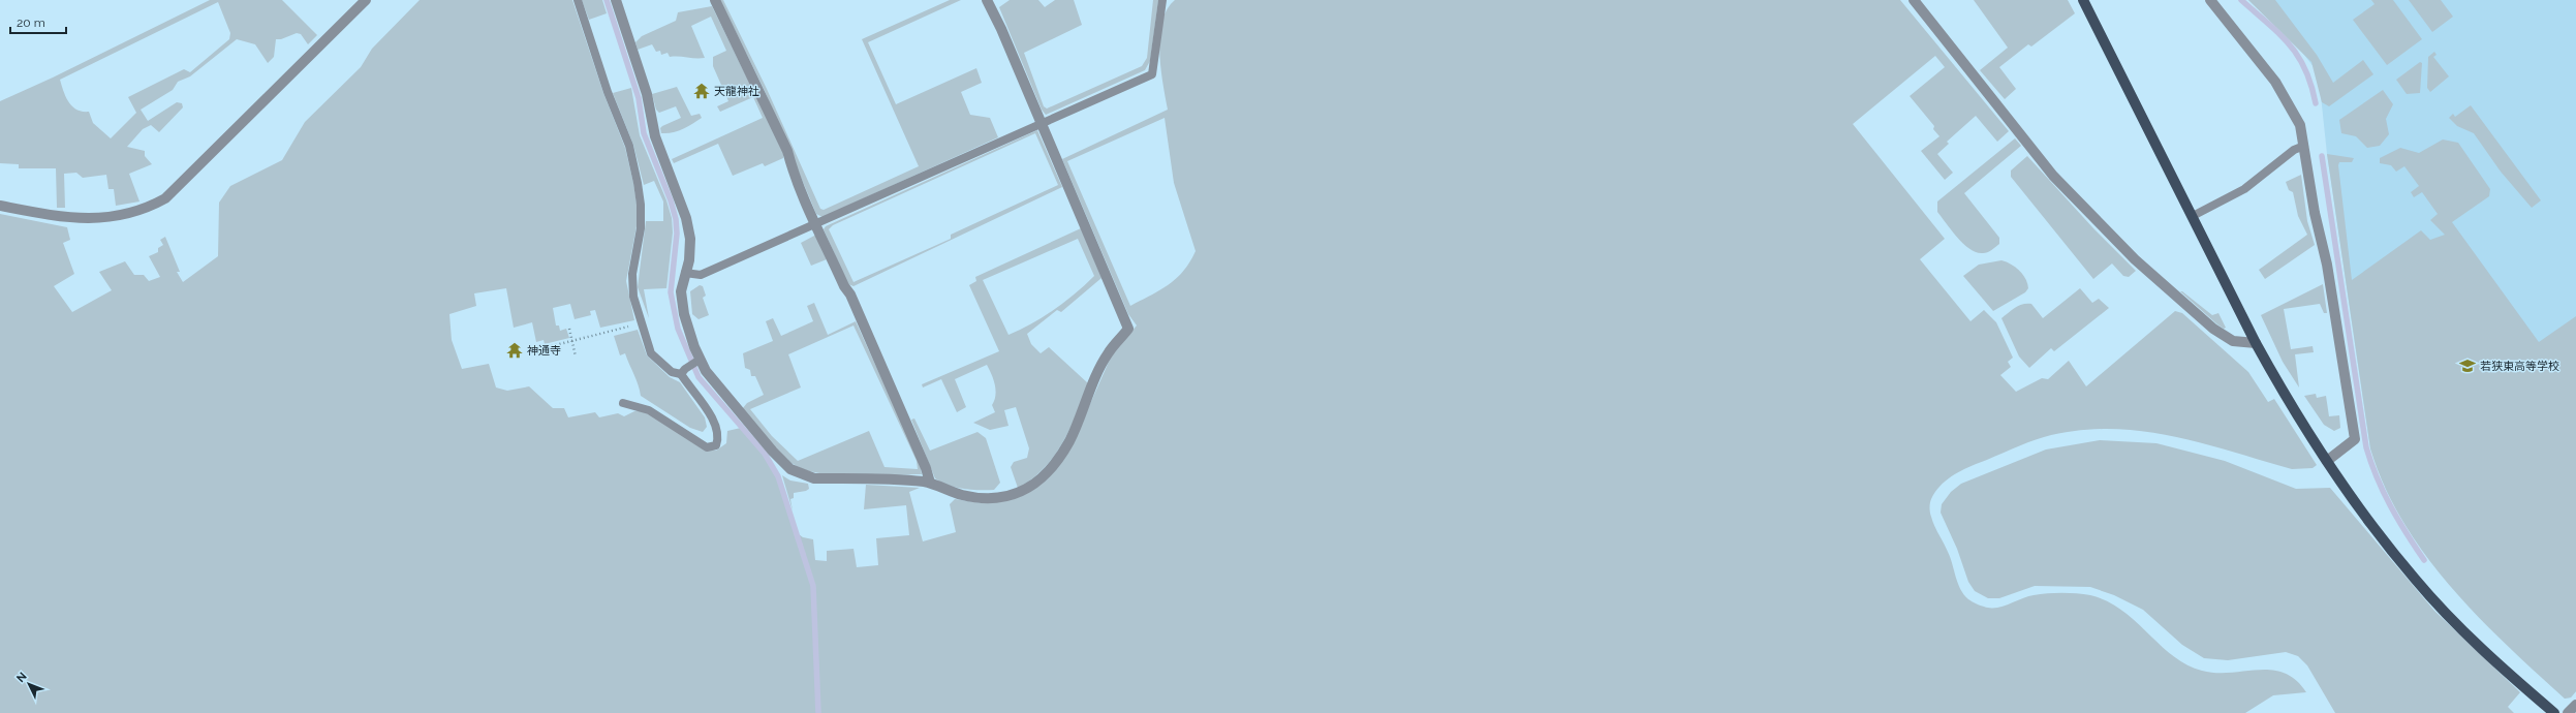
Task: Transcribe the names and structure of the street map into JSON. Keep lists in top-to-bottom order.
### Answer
{
  "places": {
    "temple": ["天龍神社", "神通寺"],
    "school or university": ["若狭東高等学校"]
  },
  "scale_bar": "20 m",
  "north": "top left"
}
